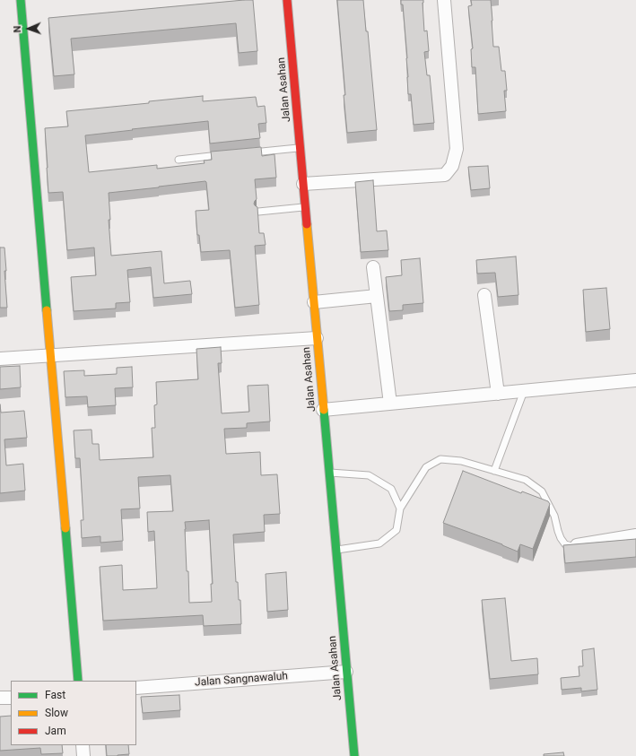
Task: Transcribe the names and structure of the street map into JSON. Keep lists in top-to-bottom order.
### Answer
{
  "streets": {
    "main road": ["Jalan Asahan"],
    "street": ["Jalan Sangnawaluh"]
  },
  "crossings": [
    ["Jalan Asahan", "Jalan Sangnawaluh"]
  ],
  "legend": ["Fast", "Slow", "Jam"],
  "north": "left"
}
